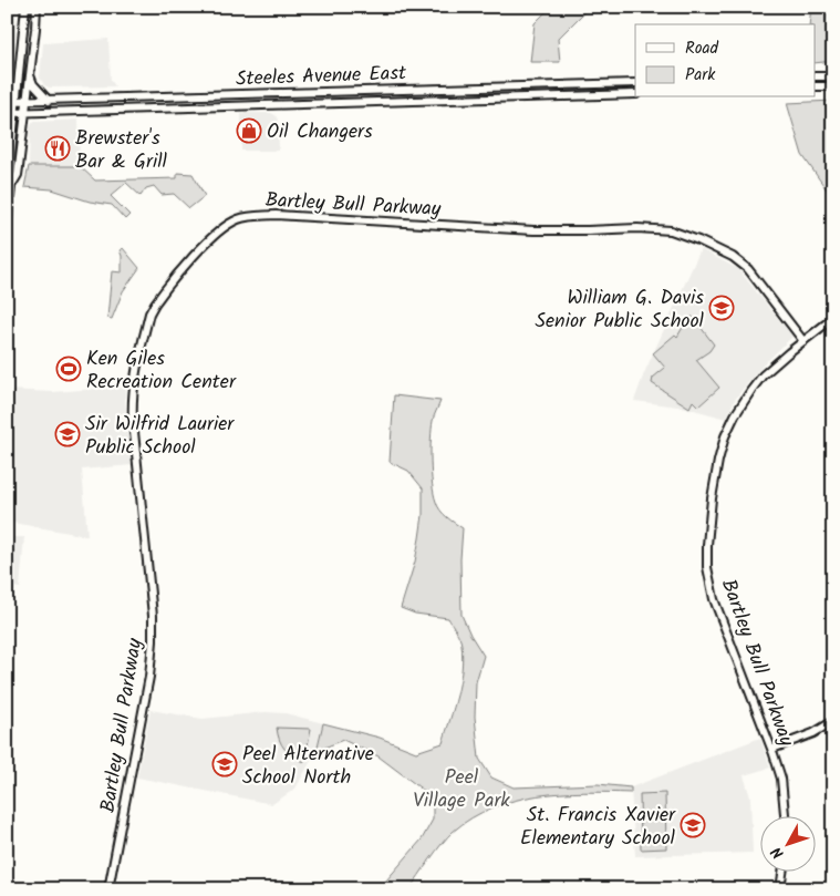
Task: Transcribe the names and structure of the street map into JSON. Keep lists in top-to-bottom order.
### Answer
{
  "streets": {
    "street": ["Steeles Avenue East", "Bartley Bull Parkway"]
  },
  "parks": ["Peel Village Park"],
  "places": {
    "shop": ["Oil Changers"],
    "restaurant": ["Brewster's Bar & Grill"],
    "school or university": [
      "William G. Davis Senior Public School",
      "Sir Wilfrid Laurier Public School",
      "Peel Alternative School North",
      "St. Francis Xavier Elementary School"
    ],
    "sports": ["Ken Giles Recreation Center"]
  },
  "legend": ["Road", "Park"],
  "north": "bottom left"
}
